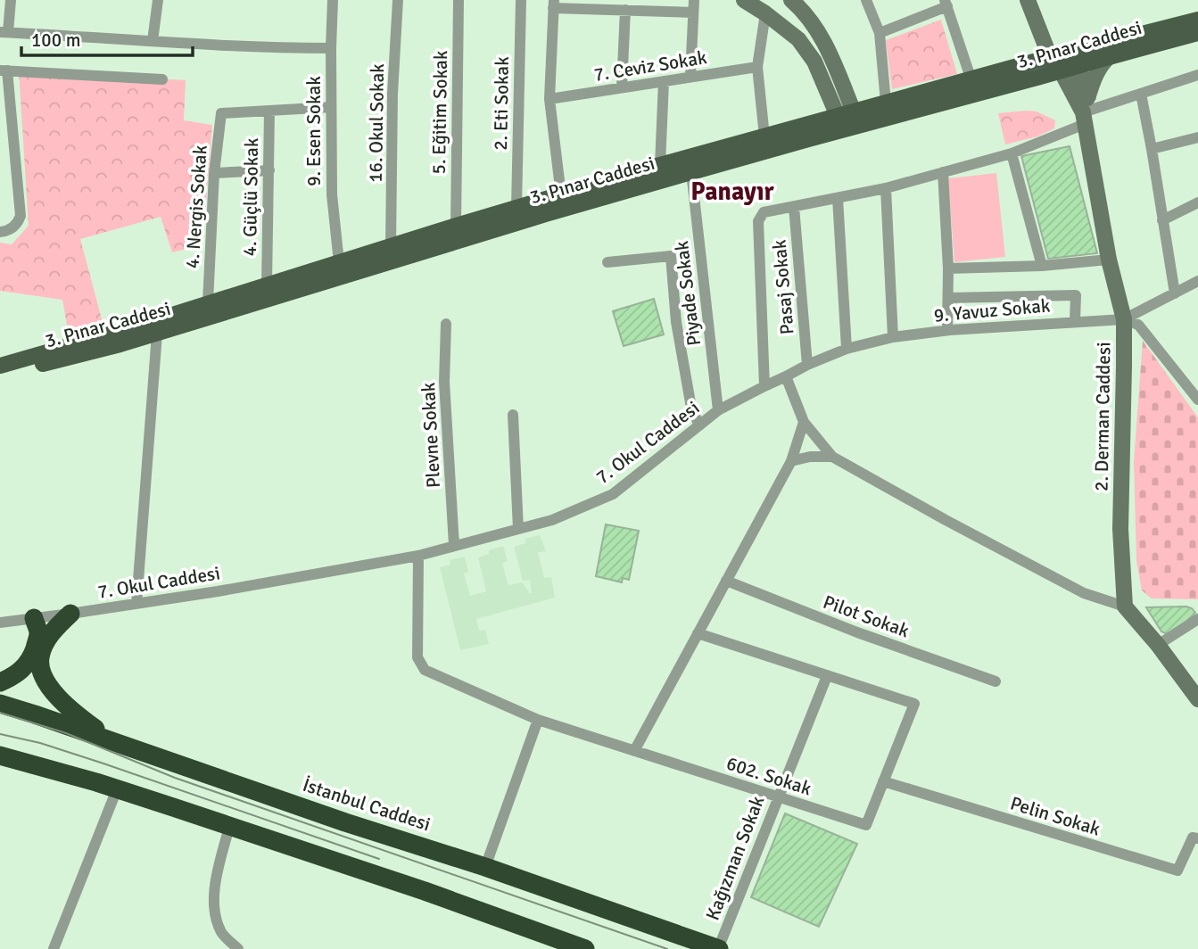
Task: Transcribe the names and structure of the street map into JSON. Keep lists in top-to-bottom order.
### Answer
{
  "streets": {
    "highway": ["İstanbul Caddesi"],
    "main road": ["3. Pınar Caddesi", "2. Derman Caddesi"],
    "street": [
      "7. Ceviz Sokak",
      "2. Eti Sokak",
      "5. Eğitim Sokak",
      "16. Okul Sokak",
      "9. Esen Sokak",
      "4. Güçlü Sokak",
      "4. Nergis Sokak",
      "Pasaj Sokak",
      "Piyade Sokak",
      "9. Yavuz Sokak",
      "Plevne Sokak",
      "7. Okul Caddesi",
      "Pilot Sokak",
      "602. Sokak",
      "Pelin Sokak",
      "Kağızman Sokak"
    ]
  },
  "crossings": [
    ["3. Pınar Caddesi", "2. Eti Sokak"],
    ["3. Pınar Caddesi", "5. Eğitim Sokak"],
    ["3. Pınar Caddesi", "16. Okul Sokak"],
    ["3. Pınar Caddesi", "9. Esen Sokak"],
    ["3. Pınar Caddesi", "4. Güçlü Sokak"],
    ["3. Pınar Caddesi", "4. Nergis Sokak"],
    ["3. Pınar Caddesi", "Piyade Sokak"],
    ["4. Güçlü Sokak", "4. Nergis Sokak"],
    ["Pasaj Sokak", "9. Yavuz Sokak"],
    ["Piyade Sokak", "7. Okul Caddesi"],
    ["9. Yavuz Sokak", "2. Derman Caddesi"],
    ["9. Yavuz Sokak", "7. Okul Caddesi"],
    ["Plevne Sokak", "7. Okul Caddesi"],
    ["7. Okul Caddesi", "602. Sokak"],
    ["602. Sokak", "Pelin Sokak"],
    ["602. Sokak", "Kağızman Sokak"],
    ["İstanbul Caddesi", "Kağızman Sokak"]
  ],
  "districts": ["Panayır"],
  "scale_bar": "100 m"
}
